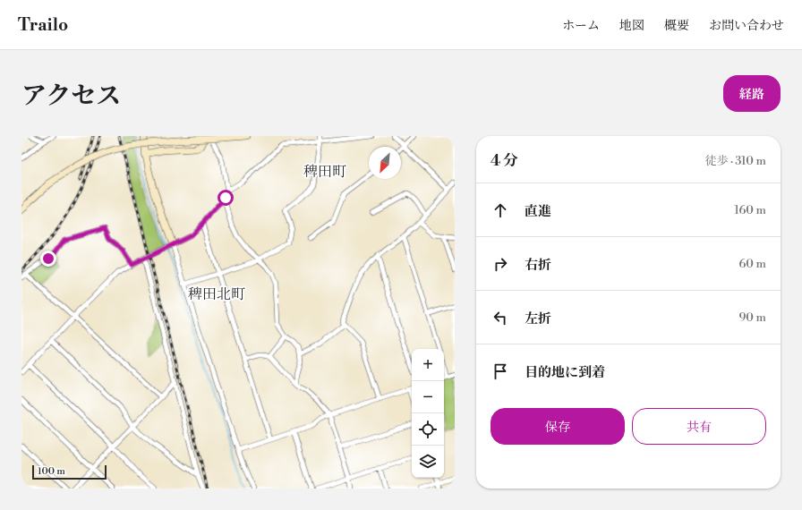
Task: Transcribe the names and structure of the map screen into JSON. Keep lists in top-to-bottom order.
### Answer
{
  "districts": ["稗田町", "稗田北町"],
  "scale_bar": "100 m",
  "north": "bottom left",
  "page": {
    "header": "Trailo",
    "nav": [
      "ホーム",
      "地図",
      "概要",
      "お問い合わせ"
    ],
    "title": "アクセス",
    "buttons": [
      "経路",
      ["保存", "共有"]
    ],
    "heading": ["4 分", "徒歩 · 310 m"],
    "list": [
      ["直進", "160 m"],
      ["右折", "60 m"],
      ["左折", "90 m"],
      "目的地に到着"
    ],
    "map_buttons": ["+", "−"],
    "scale": "100 m"
  }
}
